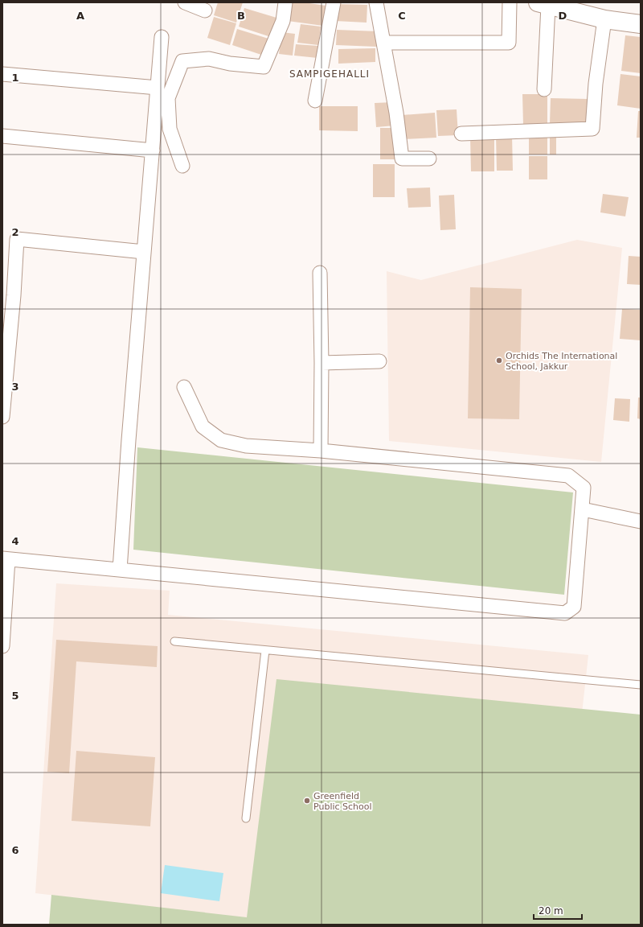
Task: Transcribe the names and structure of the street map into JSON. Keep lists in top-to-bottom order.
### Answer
{
  "districts": ["SAMPIGEHALLI"],
  "places": ["Orchids The International School, Jakkur", "Greenfield Public School"],
  "scale_bar": "20 m",
  "grid": {
    "columns": [
      "A",
      "B",
      "C",
      "D"
    ],
    "rows": [
      "1",
      "2",
      "3",
      "4",
      "5",
      "6"
    ]
  }
}
